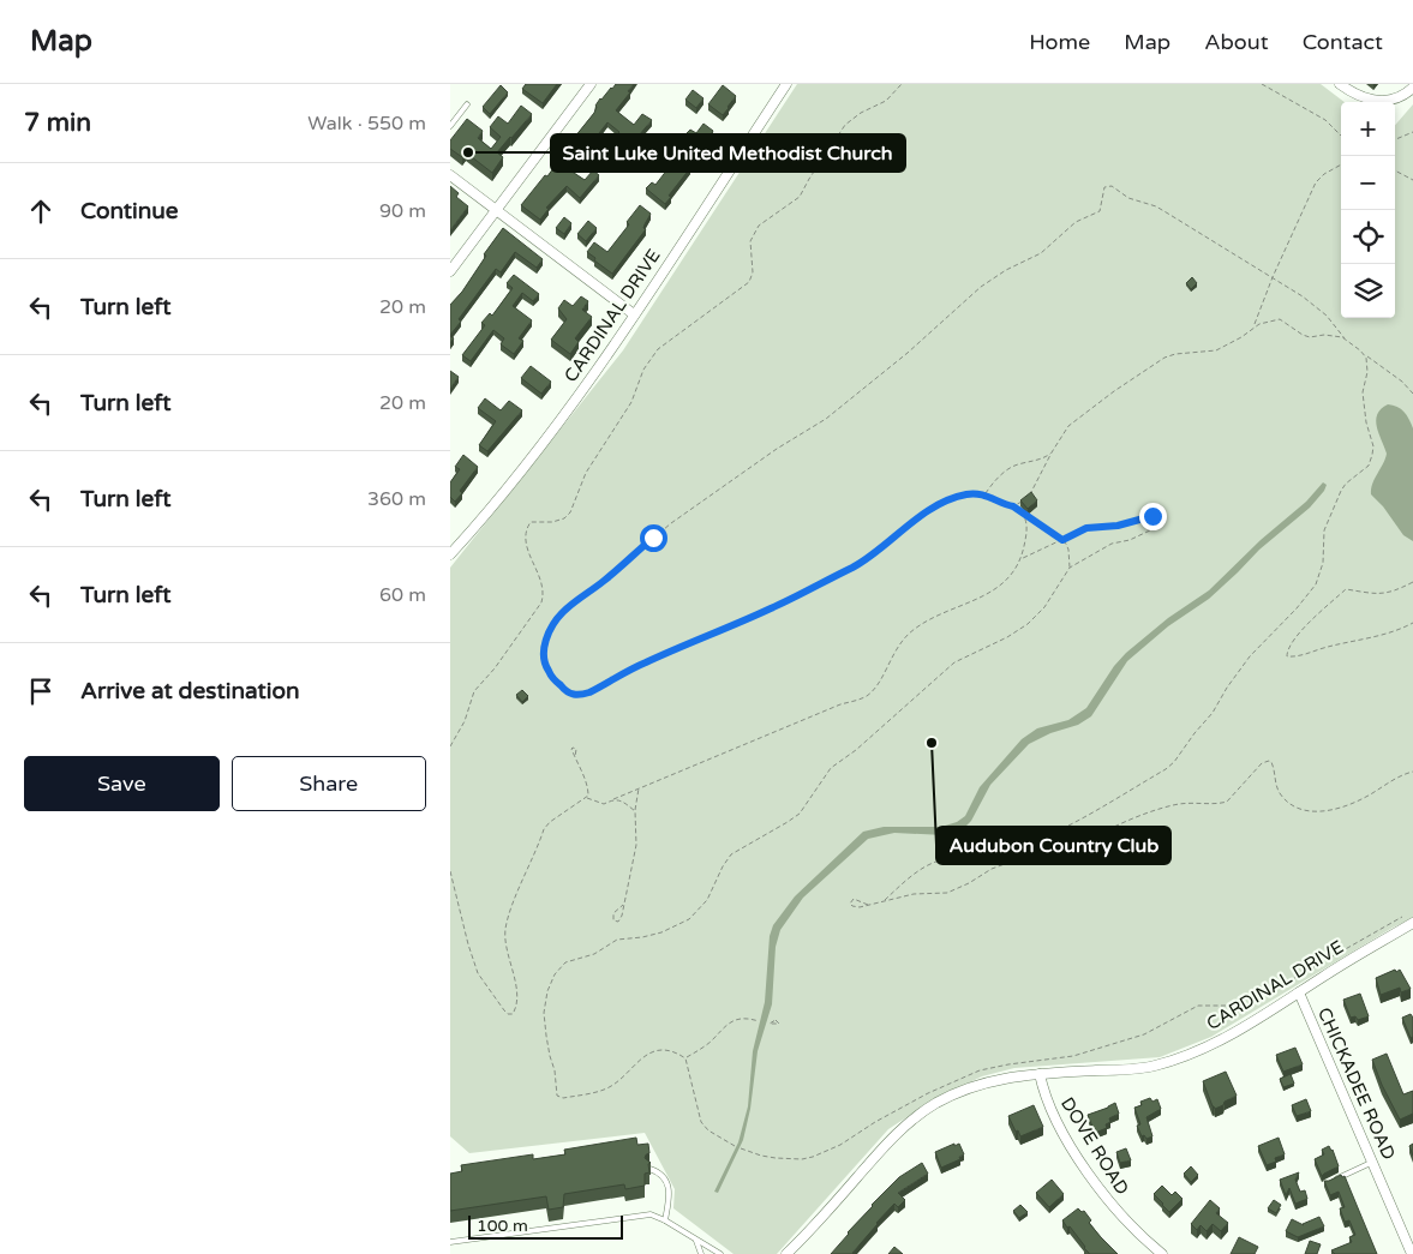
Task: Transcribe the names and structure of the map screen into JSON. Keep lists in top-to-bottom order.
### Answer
{
  "streets": {
    "street": ["CARDINAL DRIVE", "CHICKADEE ROAD", "DOVE ROAD"]
  },
  "crossings": [
    ["CARDINAL DRIVE", "CHICKADEE ROAD"],
    ["CARDINAL DRIVE", "DOVE ROAD"]
  ],
  "places": ["Saint Luke United Methodist Church", "Audubon Country Club"],
  "scale_bar": "100 m",
  "page": {
    "header": "Map",
    "nav": [
      "Home",
      "Map",
      "About",
      "Contact"
    ],
    "heading": ["7 min", "Walk · 550 m"],
    "map_buttons": ["+", "−"],
    "list": [
      ["Continue", "90 m"],
      ["Turn left", "20 m"],
      ["Turn left", "20 m"],
      ["Turn left", "360 m"],
      ["Turn left", "60 m"],
      "Arrive at destination"
    ],
    "buttons": ["Save", "Share"],
    "scale": "100 m"
  }
}
